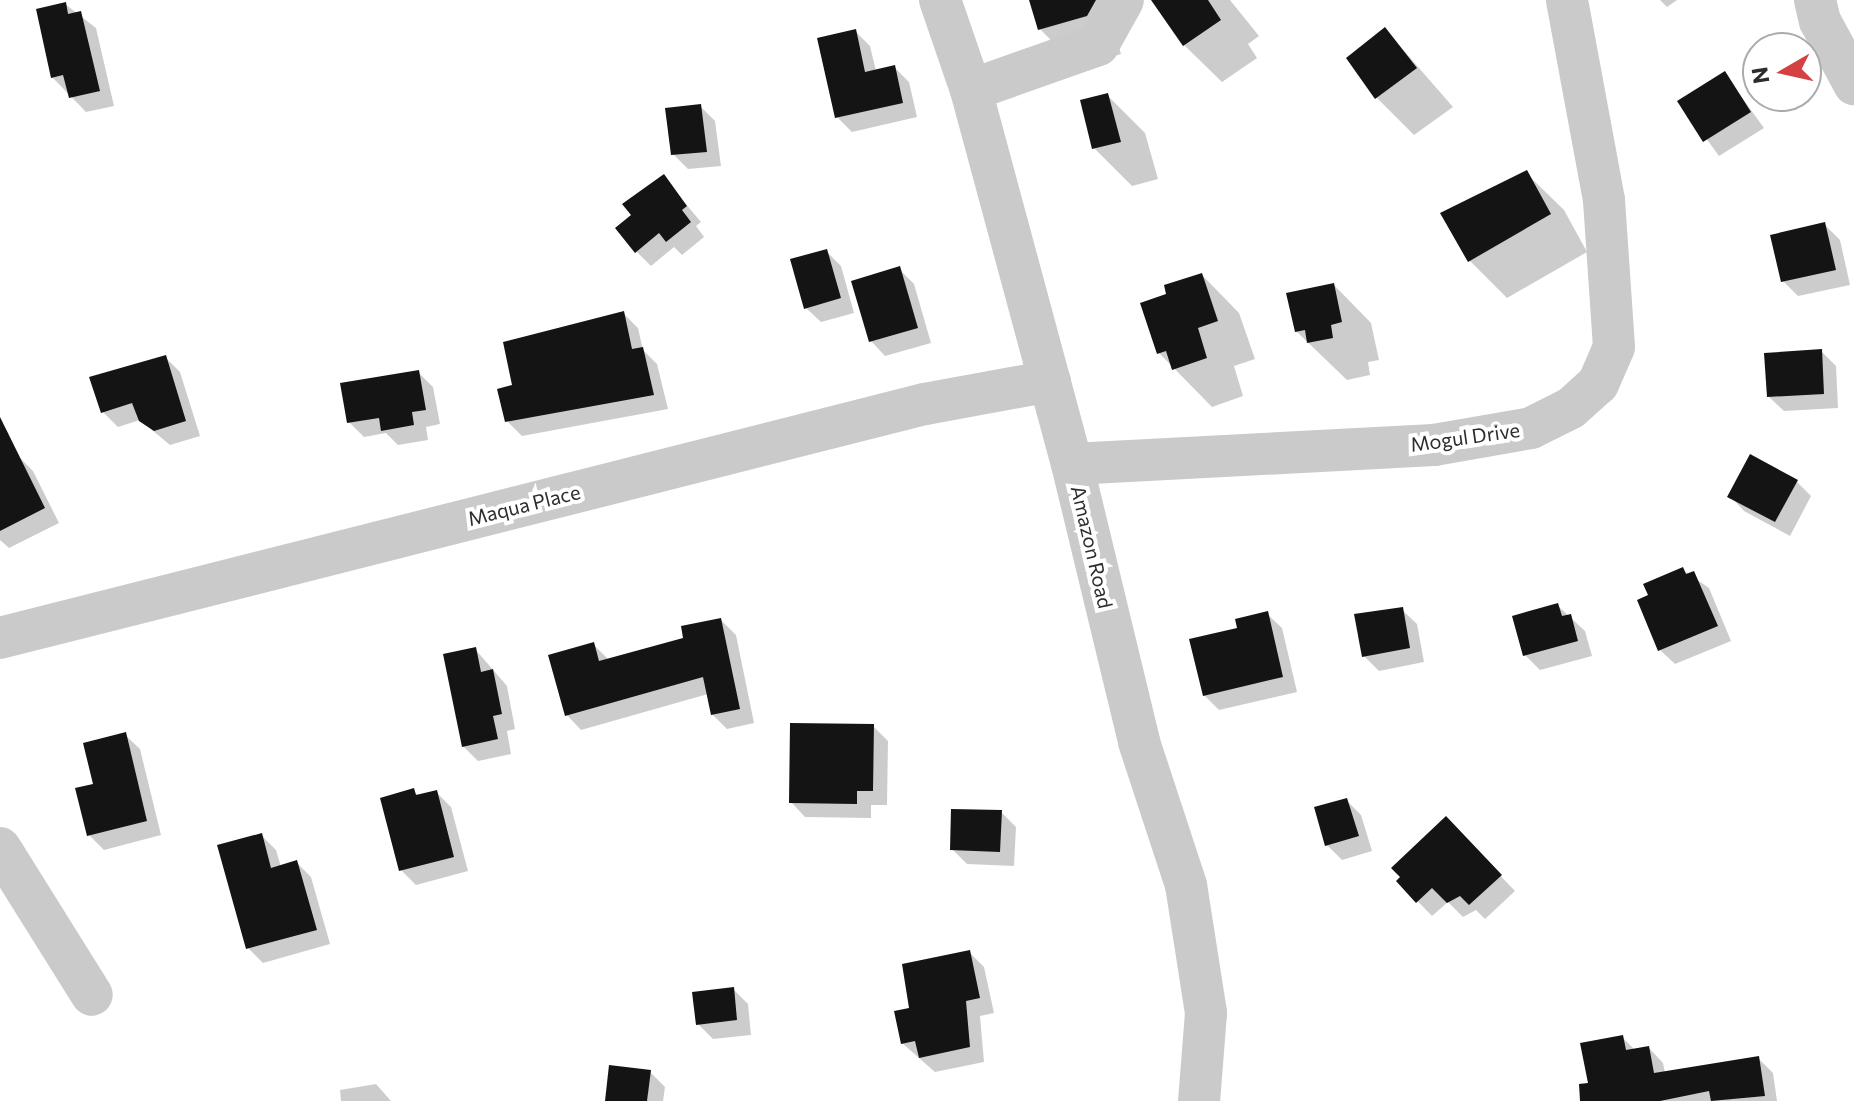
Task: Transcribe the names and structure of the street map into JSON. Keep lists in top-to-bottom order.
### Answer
{
  "streets": {
    "street": ["Mogul Drive", "Maqua Place", "Amazon Road"]
  },
  "crossings": [
    ["Mogul Drive", "Amazon Road"],
    ["Maqua Place", "Amazon Road"]
  ],
  "north": "left"
}
